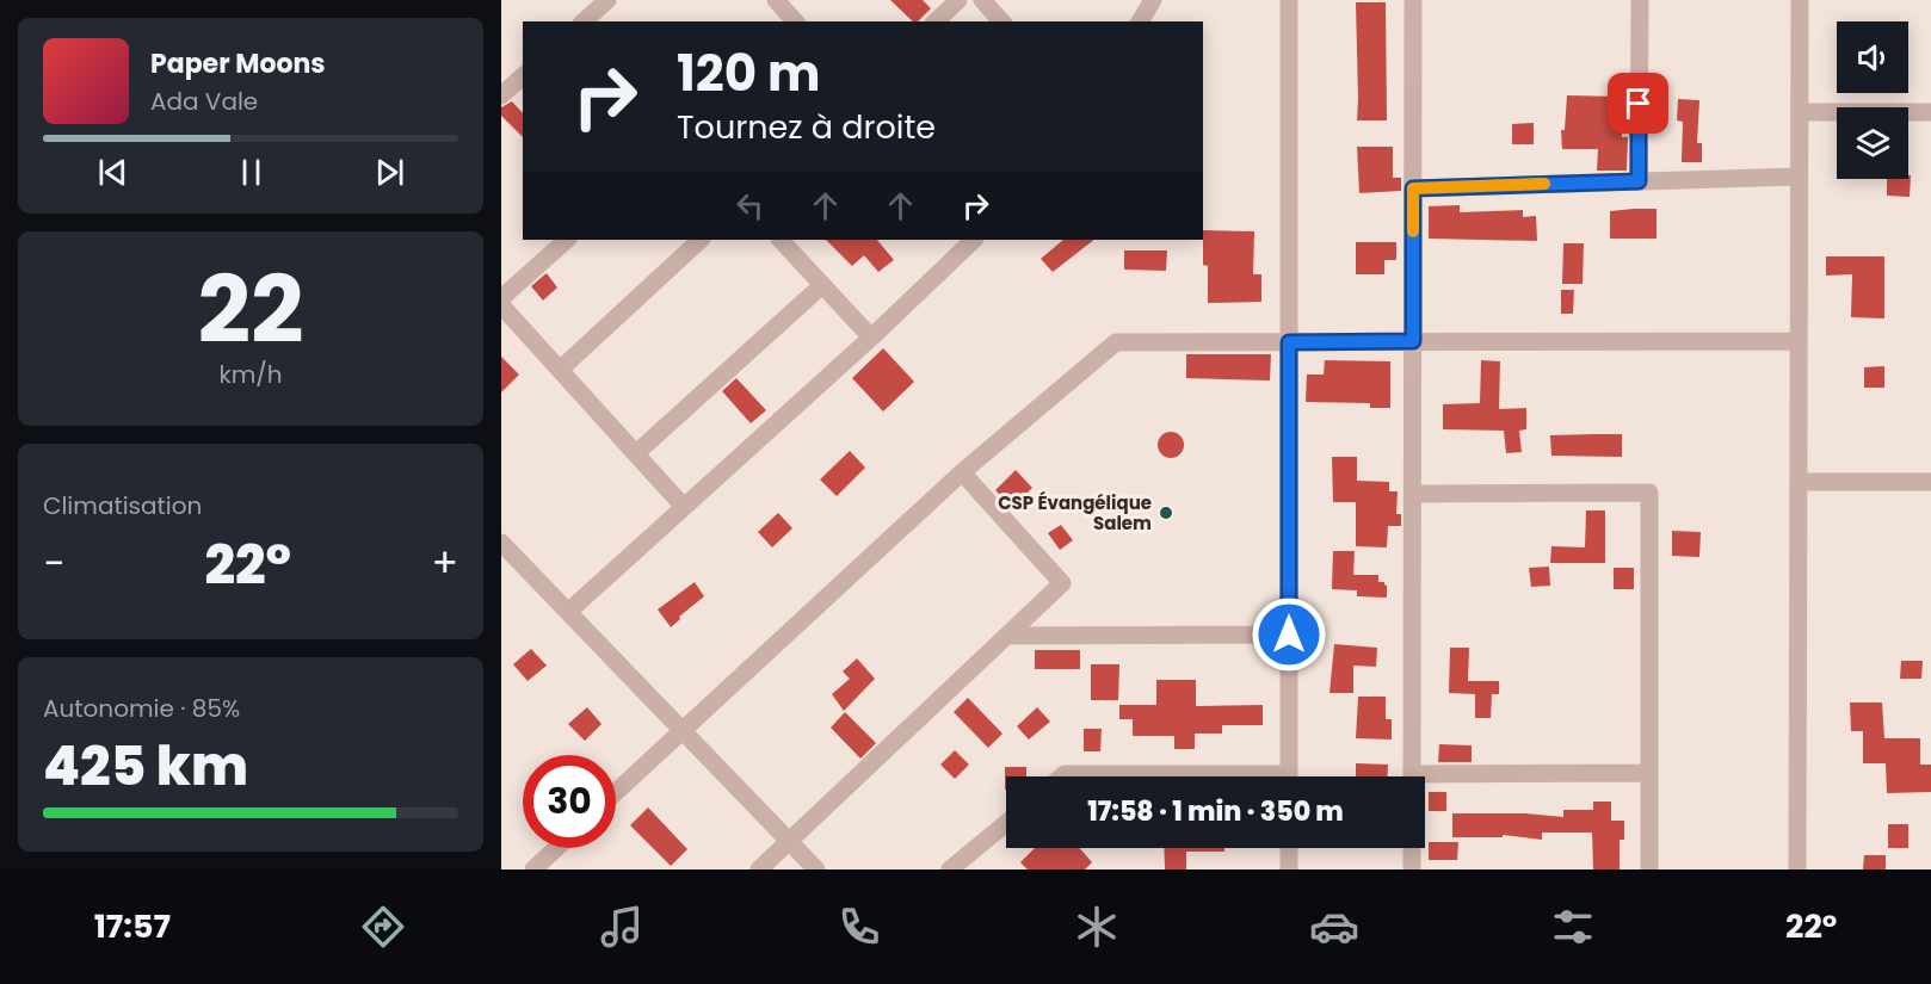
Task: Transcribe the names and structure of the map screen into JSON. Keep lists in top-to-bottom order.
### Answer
{
  "places": ["CSP Évangélique Salem"],
  "page": {
    "turn": ["120 m", "Tournez à droite"],
    "song": ["Paper Moons", "Ada Vale"],
    "tile": [
      ["22", "km/h"],
      "Climatisation",
      ["Autonomie · 85%", "425 km"]
    ],
    "heat": ["−", "22°", "+"],
    "limit": "30",
    "trip": "17:58 · 1 min · 350 m",
    "tabs": ["17:57", "22°"]
  }
}
